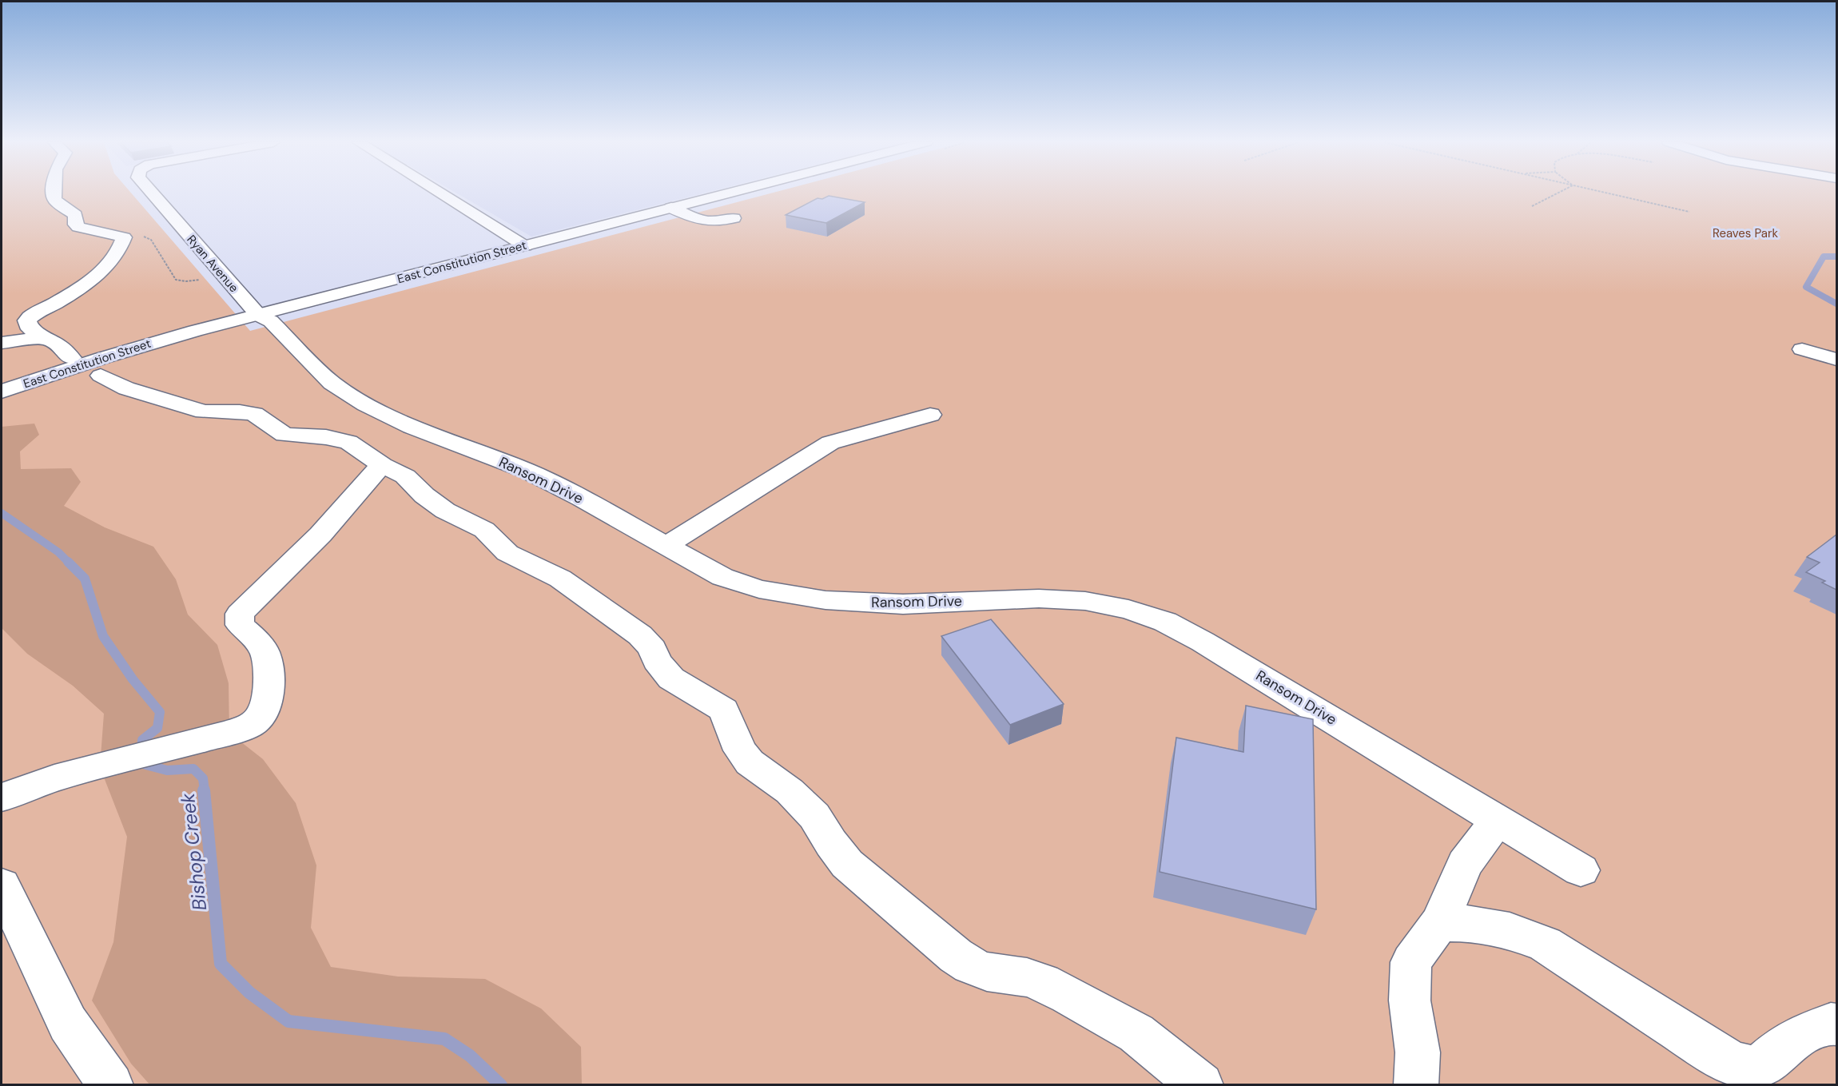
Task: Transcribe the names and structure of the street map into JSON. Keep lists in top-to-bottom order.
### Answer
{
  "streets": {
    "street": ["East Constitution Street", "Ryan Avenue", "Ransom Drive"]
  },
  "crossings": [
    ["East Constitution Street", "Ryan Avenue"],
    ["East Constitution Street", "Ransom Drive"],
    ["Ryan Avenue", "Ransom Drive"]
  ],
  "water": ["Bishop Creek"],
  "parks": ["Reaves Park"]
}
